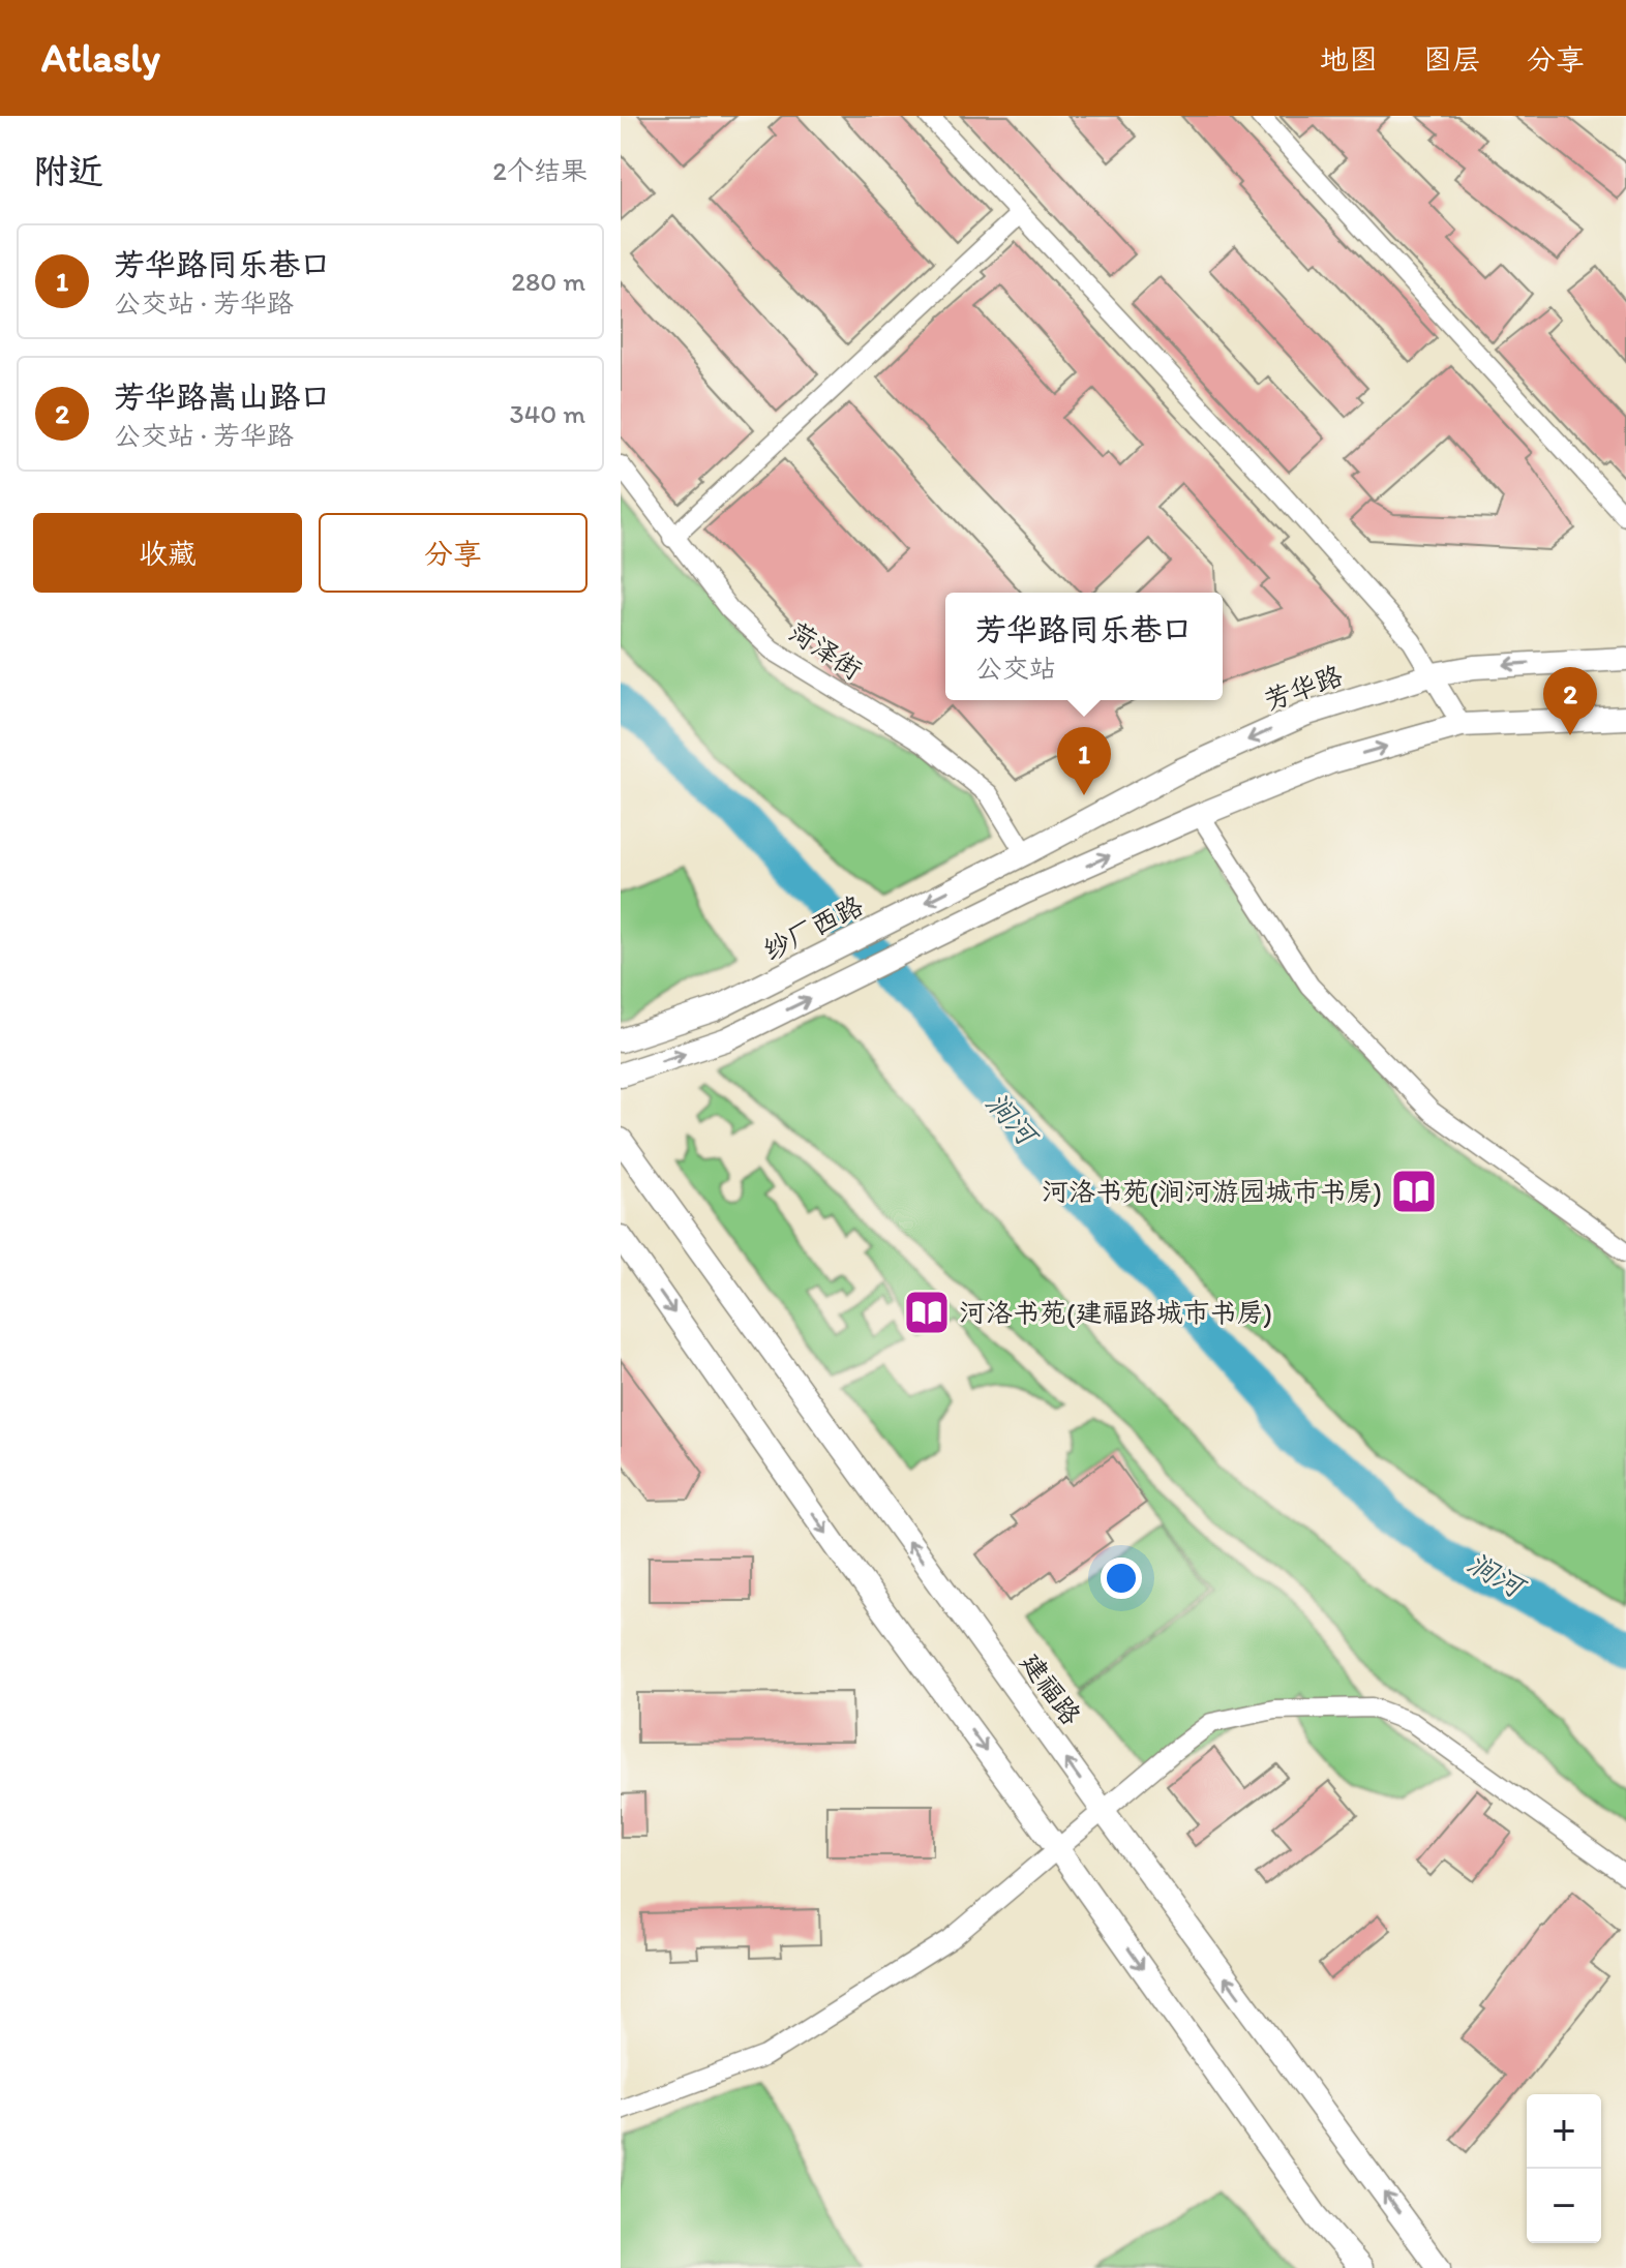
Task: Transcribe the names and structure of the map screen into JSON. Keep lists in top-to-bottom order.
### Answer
{
  "streets": {
    "main road": ["芳华路", "纱厂西路", "建福路"],
    "street": ["菏泽街"]
  },
  "crossings": [
    ["菏泽街", "芳华路"],
    ["菏泽街", "纱厂西路"],
    ["芳华路", "纱厂西路"]
  ],
  "water": ["涧河"],
  "places": {
    "library": ["河洛书苑(涧河游园城市书房)", "河洛书苑(建福路城市书房)"]
  },
  "page": {
    "header": "Atlasly",
    "nav": ["地图", "图层", "分享"],
    "heading": ["附近", "2个结果"],
    "list": [
      {
        "mark": "1",
        "name": "芳华路同乐巷口",
        "note": "公交站 · 芳华路",
        "value": "280 m"
      },
      {
        "mark": "2",
        "name": "芳华路嵩山路口",
        "note": "公交站 · 芳华路",
        "value": "340 m"
      }
    ],
    "buttons": ["收藏", "分享"],
    "popup": ["芳华路同乐巷口", "公交站"],
    "pins": ["2", "1"],
    "map_buttons": ["+", "−"]
  }
}
